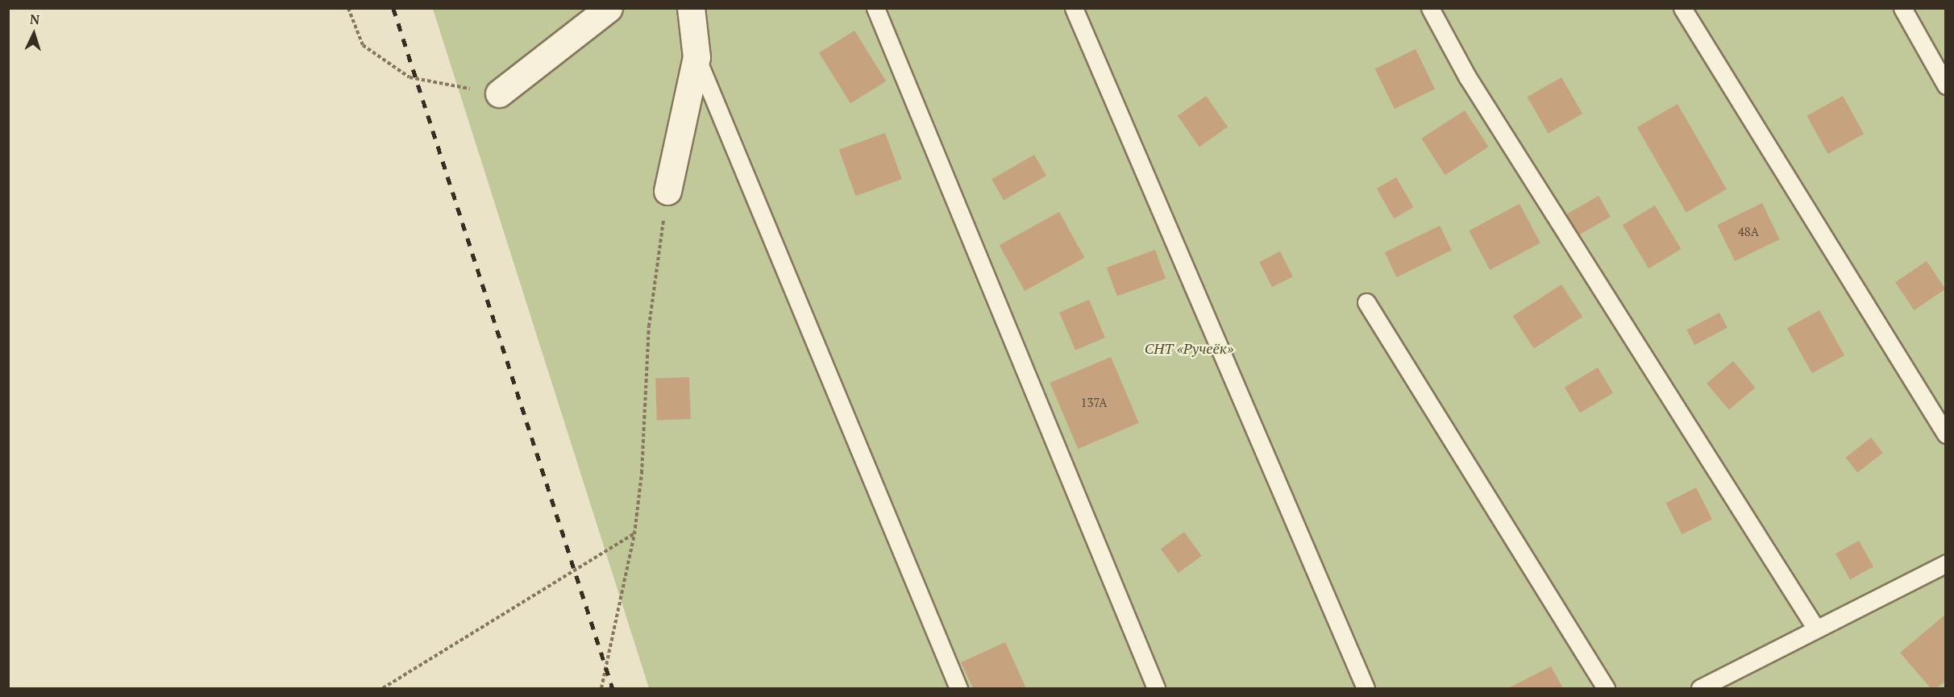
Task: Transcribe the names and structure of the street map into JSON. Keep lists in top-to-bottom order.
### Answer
{
  "parks": ["СНТ «Ручеёк»"],
  "house_numbers": ["48А", "137А"],
  "north": "top"
}
